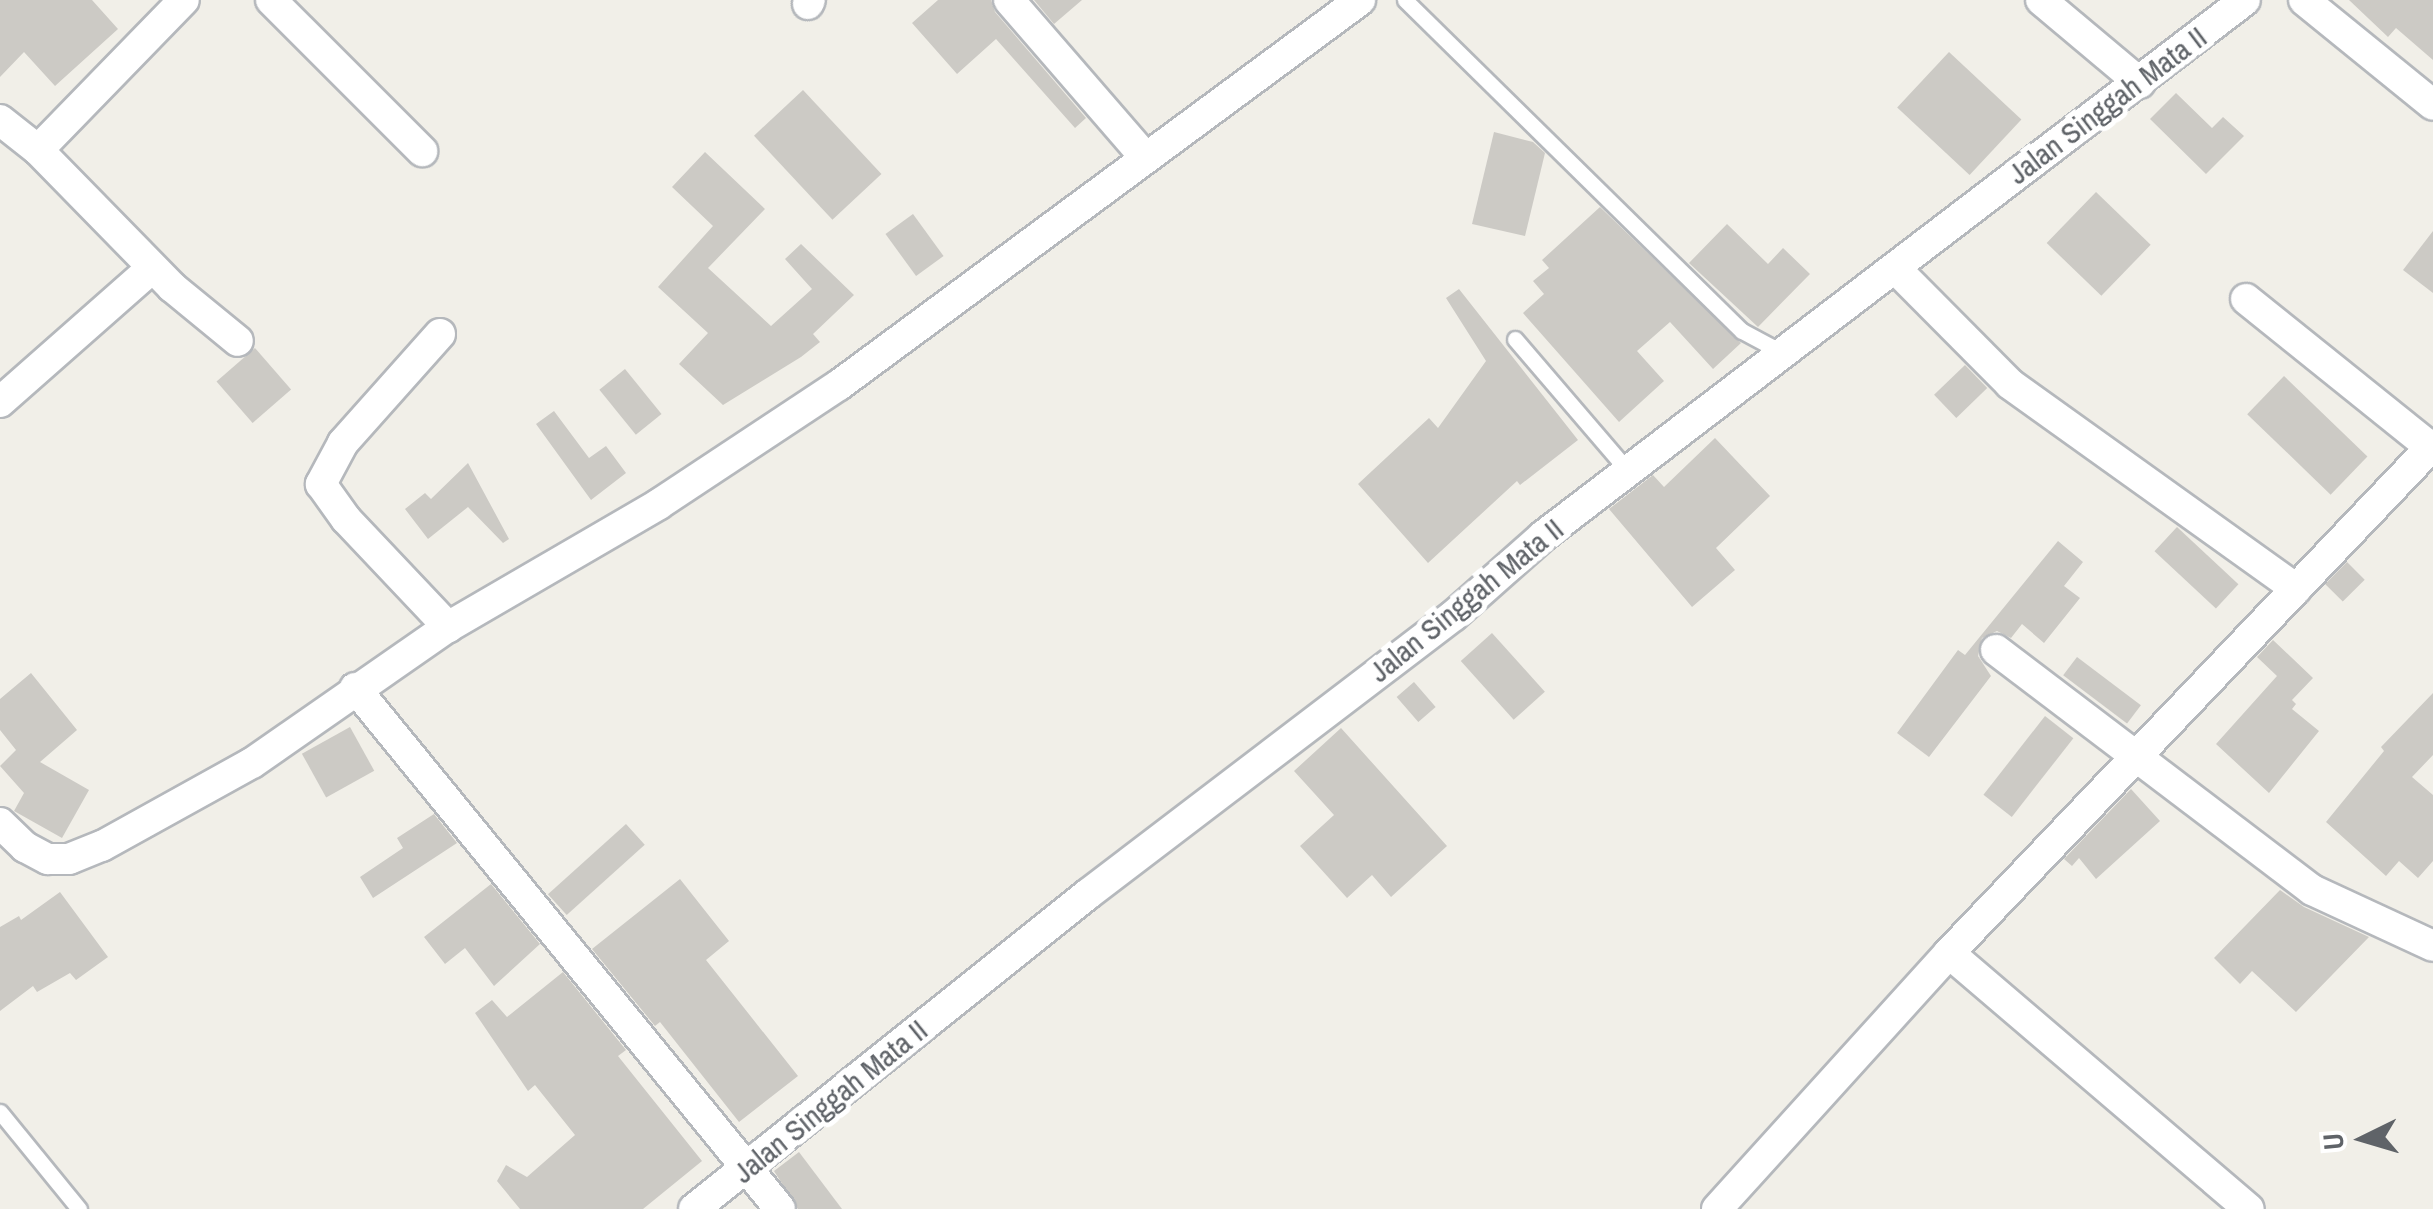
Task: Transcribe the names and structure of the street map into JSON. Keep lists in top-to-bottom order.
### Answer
{
  "streets": {
    "street": ["Jalan Singgah Mata II"]
  },
  "north": "left"
}
